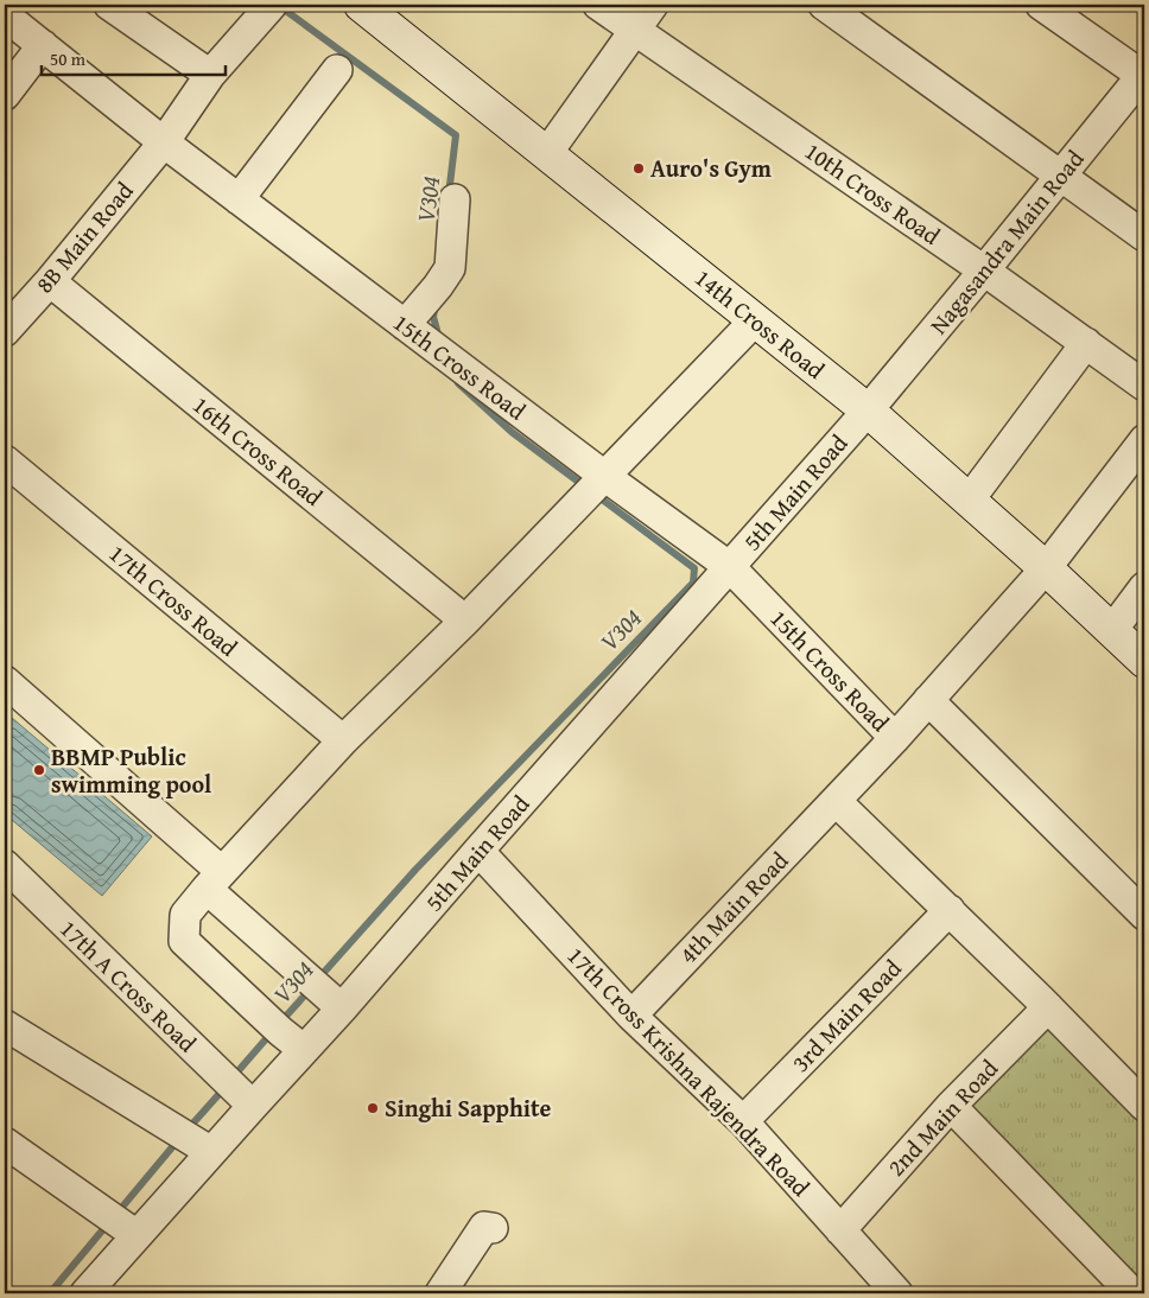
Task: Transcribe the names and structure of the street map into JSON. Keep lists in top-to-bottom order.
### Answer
{
  "streets": {
    "main road": ["14th Cross Road"],
    "street": [
      "10th Cross Road",
      "8B Main Road",
      "Nagasandra Main Road",
      "15th Cross Road",
      "16th Cross Road",
      "5th Main Road",
      "17th Cross Road",
      "4th Main Road",
      "17th A Cross Road",
      "3rd Main Road",
      "17th Cross Krishna Rajendra Road",
      "2nd Main Road"
    ]
  },
  "crossings": [
    ["10th Cross Road", "Nagasandra Main Road"],
    ["8B Main Road", "15th Cross Road"],
    ["8B Main Road", "16th Cross Road"],
    ["Nagasandra Main Road", "14th Cross Road"],
    ["Nagasandra Main Road", "5th Main Road"],
    ["14th Cross Road", "5th Main Road"],
    ["14th Cross Road", "4th Main Road"],
    ["15th Cross Road", "5th Main Road"],
    ["15th Cross Road", "4th Main Road"],
    ["5th Main Road", "17th A Cross Road"],
    ["5th Main Road", "17th Cross Krishna Rajendra Road"],
    ["4th Main Road", "17th Cross Krishna Rajendra Road"],
    ["3rd Main Road", "17th Cross Krishna Rajendra Road"],
    ["17th Cross Krishna Rajendra Road", "2nd Main Road"]
  ],
  "water": ["V304"],
  "places": ["Auro's Gym", "BBMP Public swimming pool", "Singhi Sapphite"],
  "scale_bar": "50 m"
}
